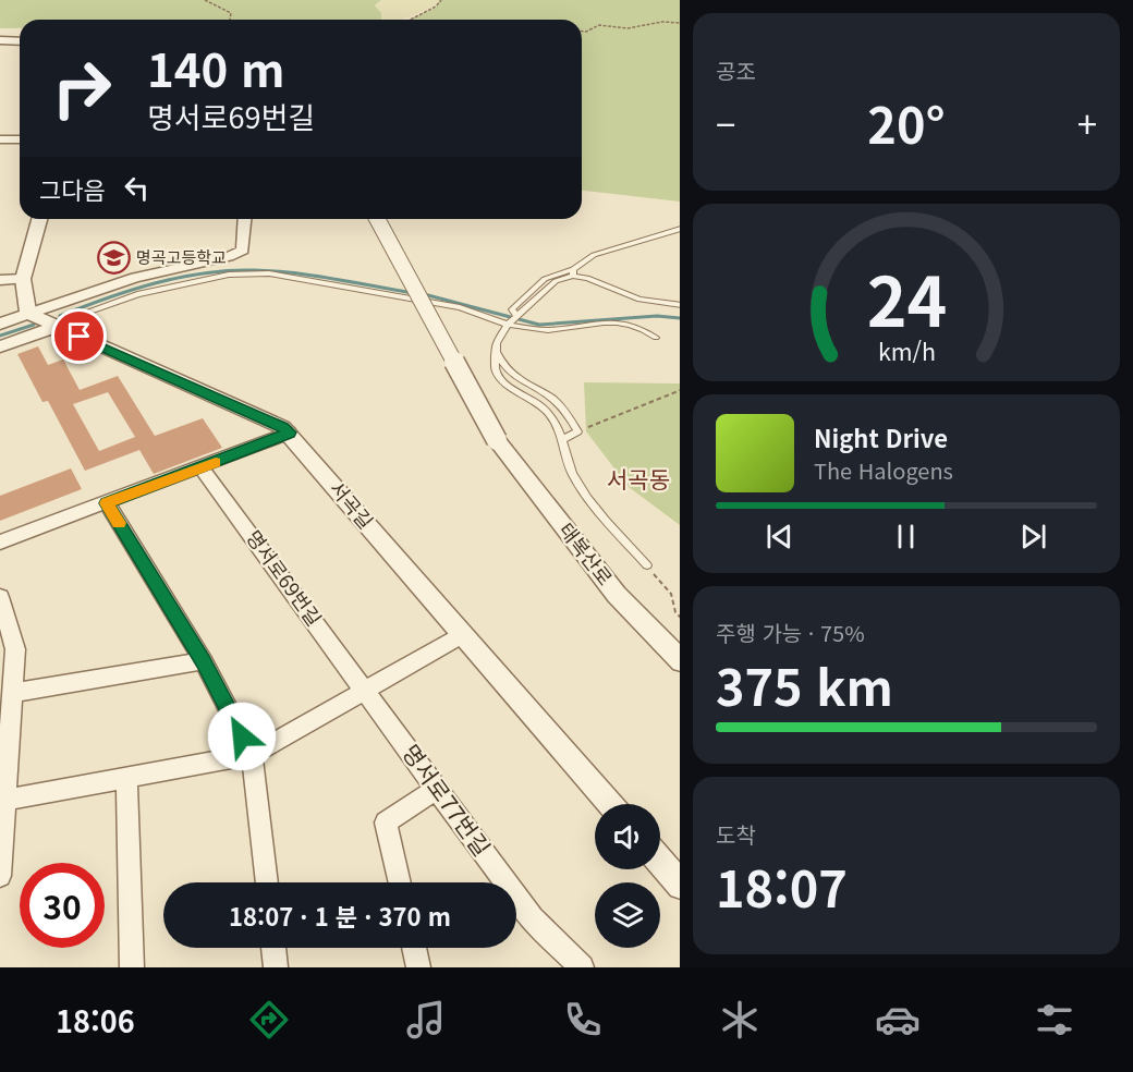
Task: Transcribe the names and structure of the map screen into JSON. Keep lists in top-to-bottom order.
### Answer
{
  "streets": {
    "street": [
      "서곡길",
      "태복산로",
      "명서로69번길",
      "명서로77번길"
    ]
  },
  "crossings": [
    ["명서로69번길", "명서로77번길"]
  ],
  "districts": ["서곡동"],
  "places": {
    "school or university": ["명곡고등학교"]
  },
  "page": {
    "tile": [
      "공조",
      ["주행 가능 · 75%", "375 km"],
      ["도착", "18:07"]
    ],
    "turn": ["140 m", "명서로69번길"],
    "heat": ["−", "20°", "+"],
    "then": "그다음",
    "song": ["Night Drive", "The Halogens"],
    "limit": "30",
    "trip": "18:07 · 1 분 · 370 m",
    "tabs": "18:06",
    "gauge": ["24", "km/h"]
  }
}
